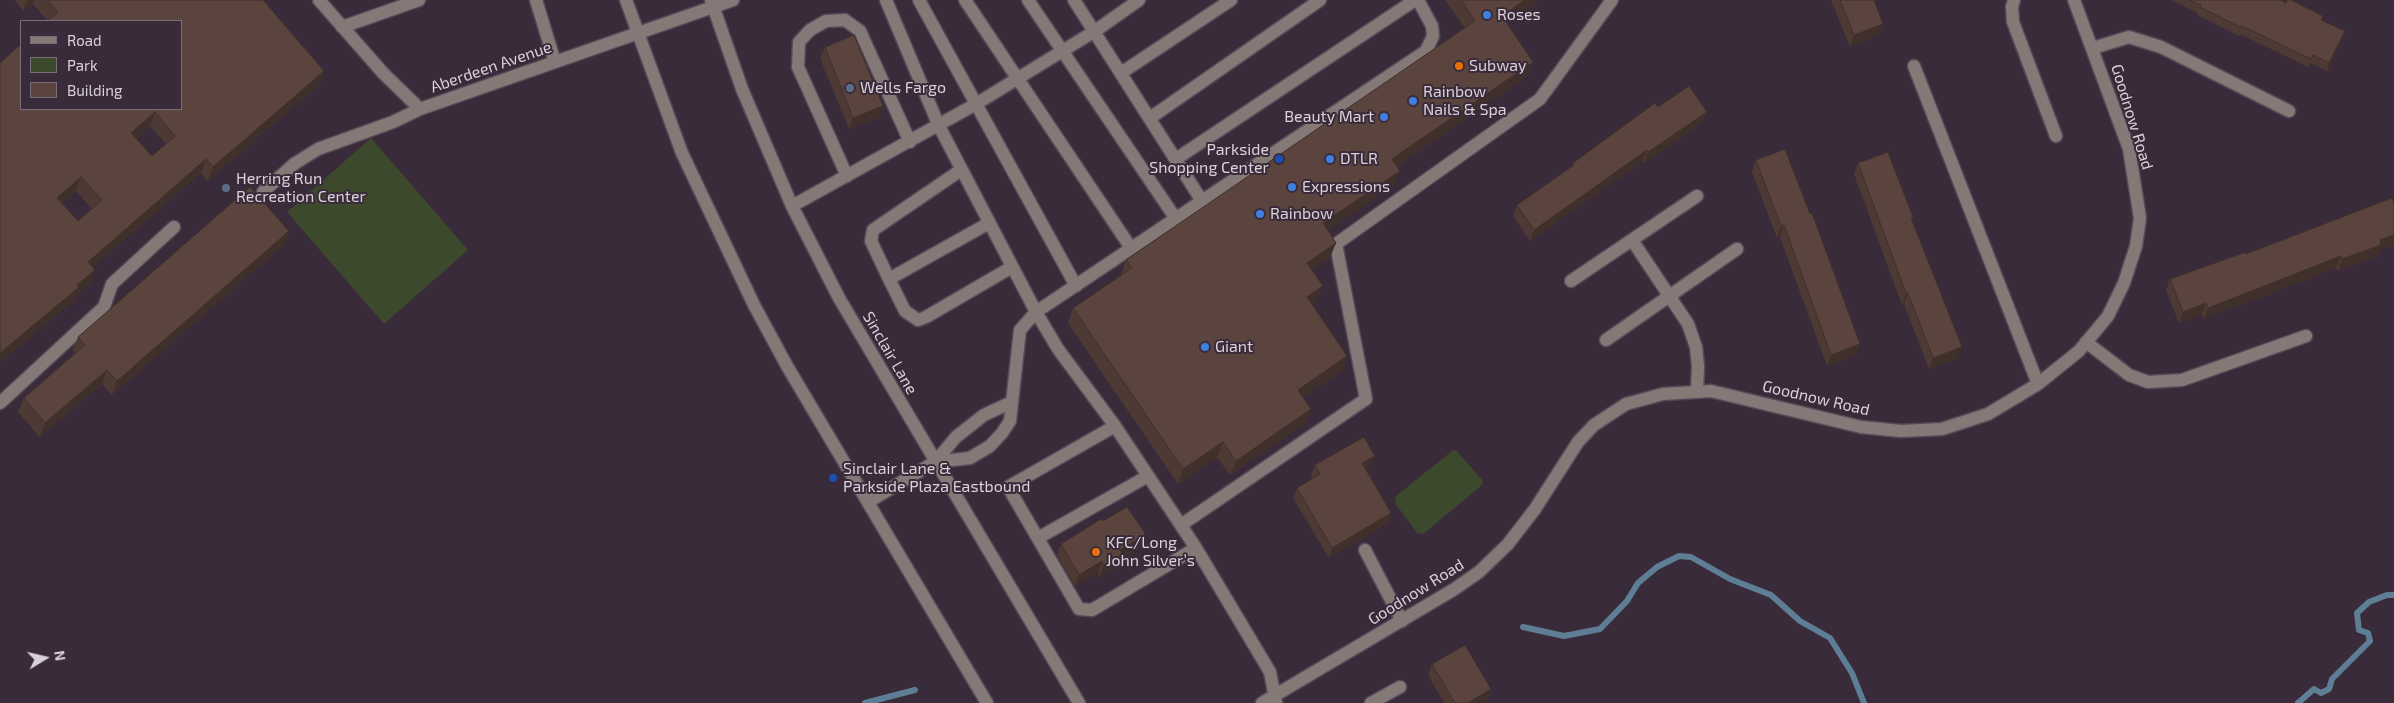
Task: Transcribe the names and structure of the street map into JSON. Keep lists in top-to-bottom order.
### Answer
{
  "streets": {
    "street": ["Aberdeen Avenue", "Goodnow Road", "Sinclair Lane"]
  },
  "crossings": [
    ["Aberdeen Avenue", "Sinclair Lane"]
  ],
  "places": [
    "Roses",
    "Subway",
    "Wells Fargo",
    "Rainbow Nails & Spa",
    "Beauty Mart",
    "Parkside Shopping Center",
    "DTLR",
    "Expressions",
    "Herring Run Recreation Center",
    "Rainbow",
    "Giant",
    "Sinclair Lane & Parkside Plaza Eastbound",
    "KFC/Long John Silver’s"
  ],
  "legend": ["Road", "Park", "Building"],
  "north": "right"
}
